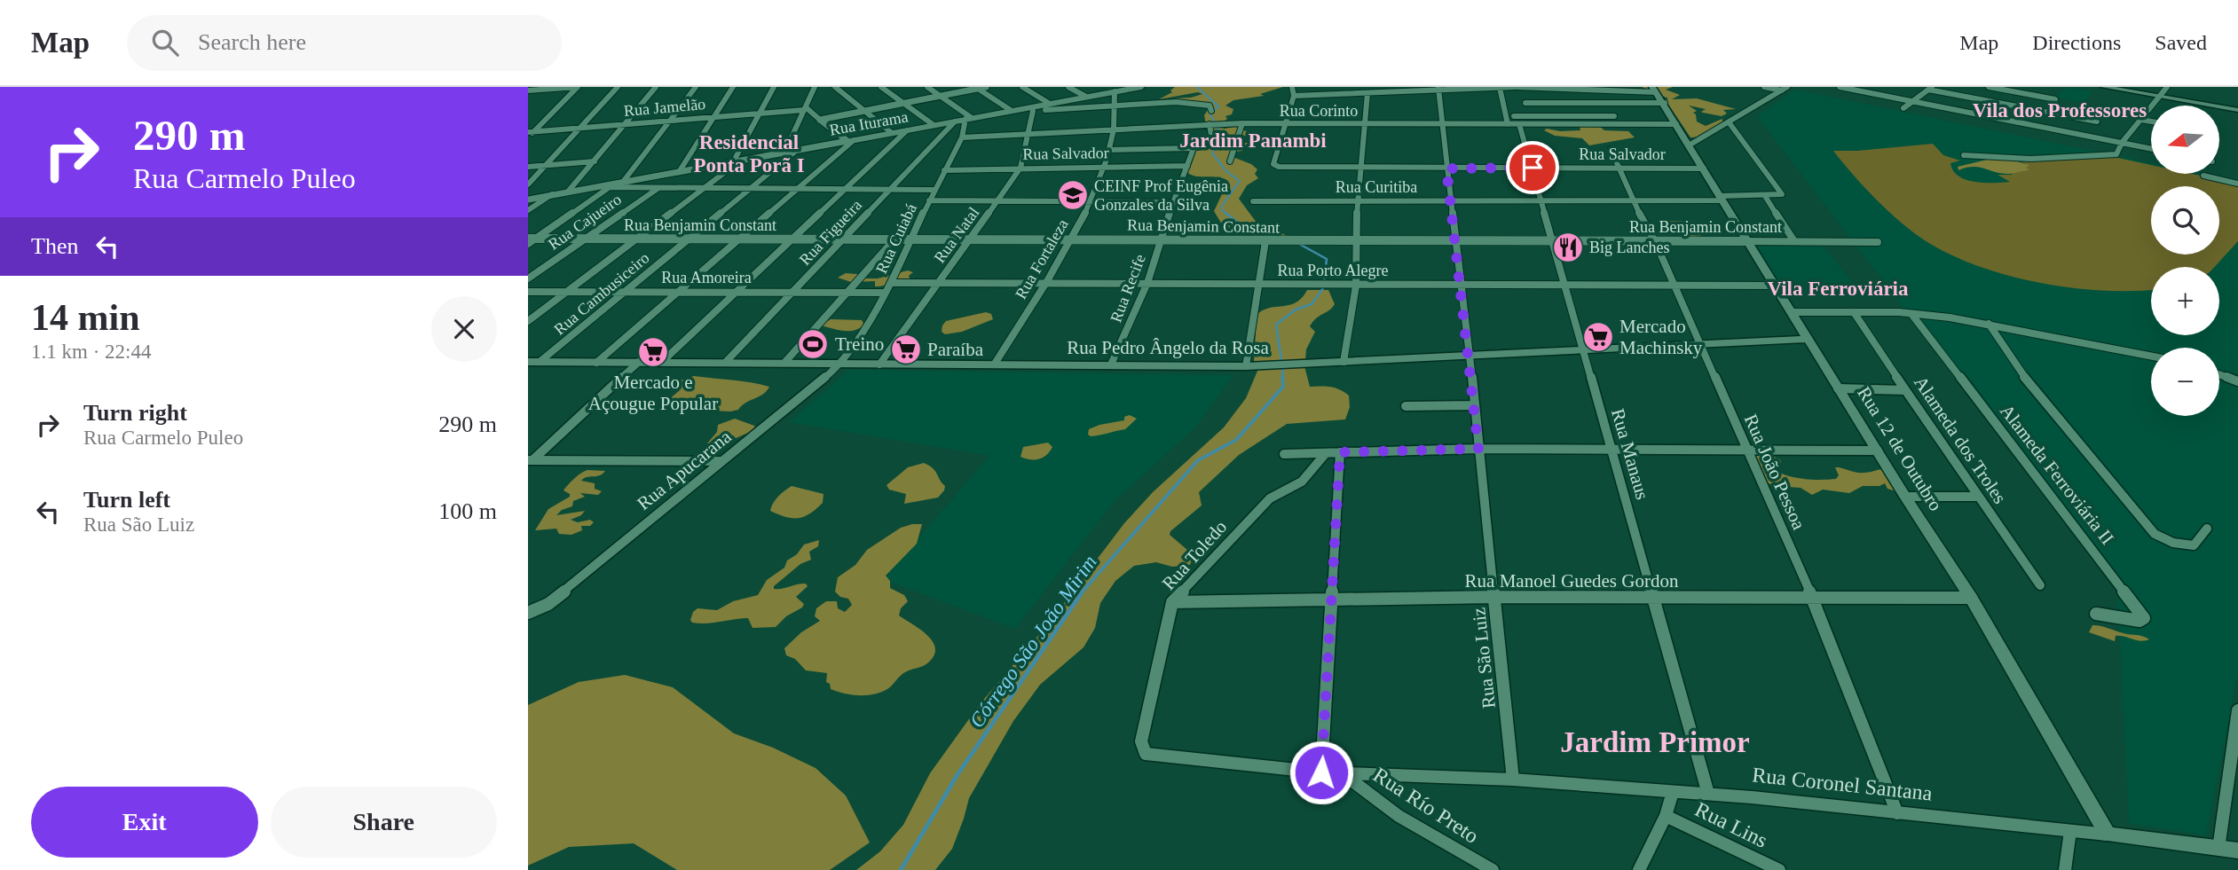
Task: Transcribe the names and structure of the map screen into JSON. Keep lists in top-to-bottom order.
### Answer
{
  "streets": {
    "main road": ["Rua Pedro Ângelo da Rosa", "Rua 12 de Outubro", "Rua Coronel Santana"],
    "street": [
      "Rua Jamelão",
      "Rua Corinto",
      "Rua Iturama",
      "Rua Salvador",
      "Rua Curitiba",
      "Rua Cajueiro",
      "Rua Benjamin Constant",
      "Rua Figueira",
      "Rua Natal",
      "Rua Cuiabá",
      "Rua Fortaleza",
      "Rua Porto Alegre",
      "Rua Amoreira",
      "Rua Recife",
      "Rua Cambusiceiro",
      "Alameda dos Troles",
      "Rua Manaus",
      "Rua Apucarana",
      "Rua João Pessoa",
      "Alameda Ferroviária II",
      "Rua Toledo",
      "Rua Manoel Guedes Gordon",
      "Rua São Luiz",
      "Rua Río Preto",
      "Rua Lins"
    ]
  },
  "crossings": [
    ["Rua Corinto", "Rua Salvador"],
    ["Rua Corinto", "Rua Natal"],
    ["Rua Corinto", "Rua Cuiabá"],
    ["Rua Corinto", "Rua Fortaleza"],
    ["Rua Corinto", "Rua Recife"],
    ["Rua Corinto", "Rua 12 de Outubro"],
    ["Rua Corinto", "Rua Manaus"],
    ["Rua Corinto", "Rua São Luiz"],
    ["Rua Iturama", "Rua Figueira"],
    ["Rua Iturama", "Rua Natal"],
    ["Rua Iturama", "Rua Cuiabá"],
    ["Rua Iturama", "Rua Fortaleza"],
    ["Rua Iturama", "Rua Cambusiceiro"],
    ["Rua Salvador", "Rua Natal"],
    ["Rua Salvador", "Rua Cuiabá"],
    ["Rua Salvador", "Rua Fortaleza"],
    ["Rua Salvador", "Rua Recife"],
    ["Rua Salvador", "Rua 12 de Outubro"],
    ["Rua Salvador", "Rua Manaus"],
    ["Rua Salvador", "Rua João Pessoa"],
    ["Rua Salvador", "Rua São Luiz"],
    ["Rua Curitiba", "Rua 12 de Outubro"],
    ["Rua Curitiba", "Rua Manaus"],
    ["Rua Curitiba", "Rua João Pessoa"],
    ["Rua Curitiba", "Rua São Luiz"],
    ["Rua Cajueiro", "Rua Benjamin Constant"],
    ["Rua Benjamin Constant", "Rua Figueira"],
    ["Rua Benjamin Constant", "Rua Natal"],
    ["Rua Benjamin Constant", "Rua Cuiabá"],
    ["Rua Benjamin Constant", "Rua Fortaleza"],
    ["Rua Benjamin Constant", "Rua Recife"],
    ["Rua Benjamin Constant", "Rua Cambusiceiro"],
    ["Rua Benjamin Constant", "Rua 12 de Outubro"],
    ["Rua Benjamin Constant", "Rua Manaus"],
    ["Rua Benjamin Constant", "Rua João Pessoa"],
    ["Rua Benjamin Constant", "Rua São Luiz"],
    ["Rua Figueira", "Rua Amoreira"],
    ["Rua Figueira", "Rua Pedro Ângelo da Rosa"],
    ["Rua Natal", "Rua Porto Alegre"],
    ["Rua Natal", "Rua Pedro Ângelo da Rosa"],
    ["Rua Cuiabá", "Rua Porto Alegre"],
    ["Rua Cuiabá", "Rua Amoreira"],
    ["Rua Cuiabá", "Rua Pedro Ângelo da Rosa"],
    ["Rua Cuiabá", "Rua Apucarana"],
    ["Rua Fortaleza", "Rua Porto Alegre"],
    ["Rua Fortaleza", "Rua Pedro Ângelo da Rosa"],
    ["Rua Porto Alegre", "Rua Recife"],
    ["Rua Porto Alegre", "Rua 12 de Outubro"],
    ["Rua Porto Alegre", "Rua Manaus"],
    ["Rua Porto Alegre", "Rua João Pessoa"],
    ["Rua Porto Alegre", "Rua São Luiz"],
    ["Rua Amoreira", "Rua Cambusiceiro"],
    ["Rua Recife", "Rua Pedro Ângelo da Rosa"],
    ["Rua Cambusiceiro", "Rua Pedro Ângelo da Rosa"],
    ["Rua Pedro Ângelo da Rosa", "Rua 12 de Outubro"],
    ["Rua Pedro Ângelo da Rosa", "Rua Manaus"],
    ["Rua Pedro Ângelo da Rosa", "Rua Apucarana"],
    ["Rua Pedro Ângelo da Rosa", "Rua João Pessoa"],
    ["Rua Pedro Ângelo da Rosa", "Rua São Luiz"],
    ["Rua 12 de Outubro", "Rua Manoel Guedes Gordon"],
    ["Rua 12 de Outubro", "Rua Coronel Santana"],
    ["Rua Manaus", "Rua Manoel Guedes Gordon"],
    ["Rua Manaus", "Rua Coronel Santana"],
    ["Rua João Pessoa", "Rua Manoel Guedes Gordon"],
    ["Rua João Pessoa", "Rua Coronel Santana"],
    ["Rua Toledo", "Rua Manoel Guedes Gordon"],
    ["Rua Toledo", "Rua Coronel Santana"],
    ["Rua Manoel Guedes Gordon", "Rua São Luiz"],
    ["Rua São Luiz", "Rua Coronel Santana"],
    ["Rua Coronel Santana", "Rua Río Preto"]
  ],
  "districts": [
    "Vila dos Professores",
    "Jardim Panambi",
    "Residencial Ponta Porã I",
    "Vila Ferroviária",
    "Jardim Primor"
  ],
  "water": ["Córrego São João Mirim"],
  "places": {
    "school or university": ["CEINF Prof Eugênia Gonzales da Silva"],
    "restaurant": ["Big Lanches"],
    "supermarket": ["Mercado Machinsky", "Paraíba", "Mercado e Açougue Popular"],
    "sports": ["Treino"]
  },
  "north": "left",
  "page": {
    "header": "Map",
    "search": "Search here",
    "nav": ["Map", "Directions", "Saved"],
    "turn": ["290 m", "Rua Carmelo Puleo"],
    "map_buttons": ["+", "−"],
    "then": "Then",
    "heading": ["14 min", "1.1 km · 22:44"],
    "list": [
      {
        "name": "Turn right",
        "note": "Rua Carmelo Puleo",
        "value": "290 m"
      },
      {
        "name": "Turn left",
        "note": "Rua São Luiz",
        "value": "100 m"
      }
    ],
    "buttons": ["Exit", "Share"]
  }
}
